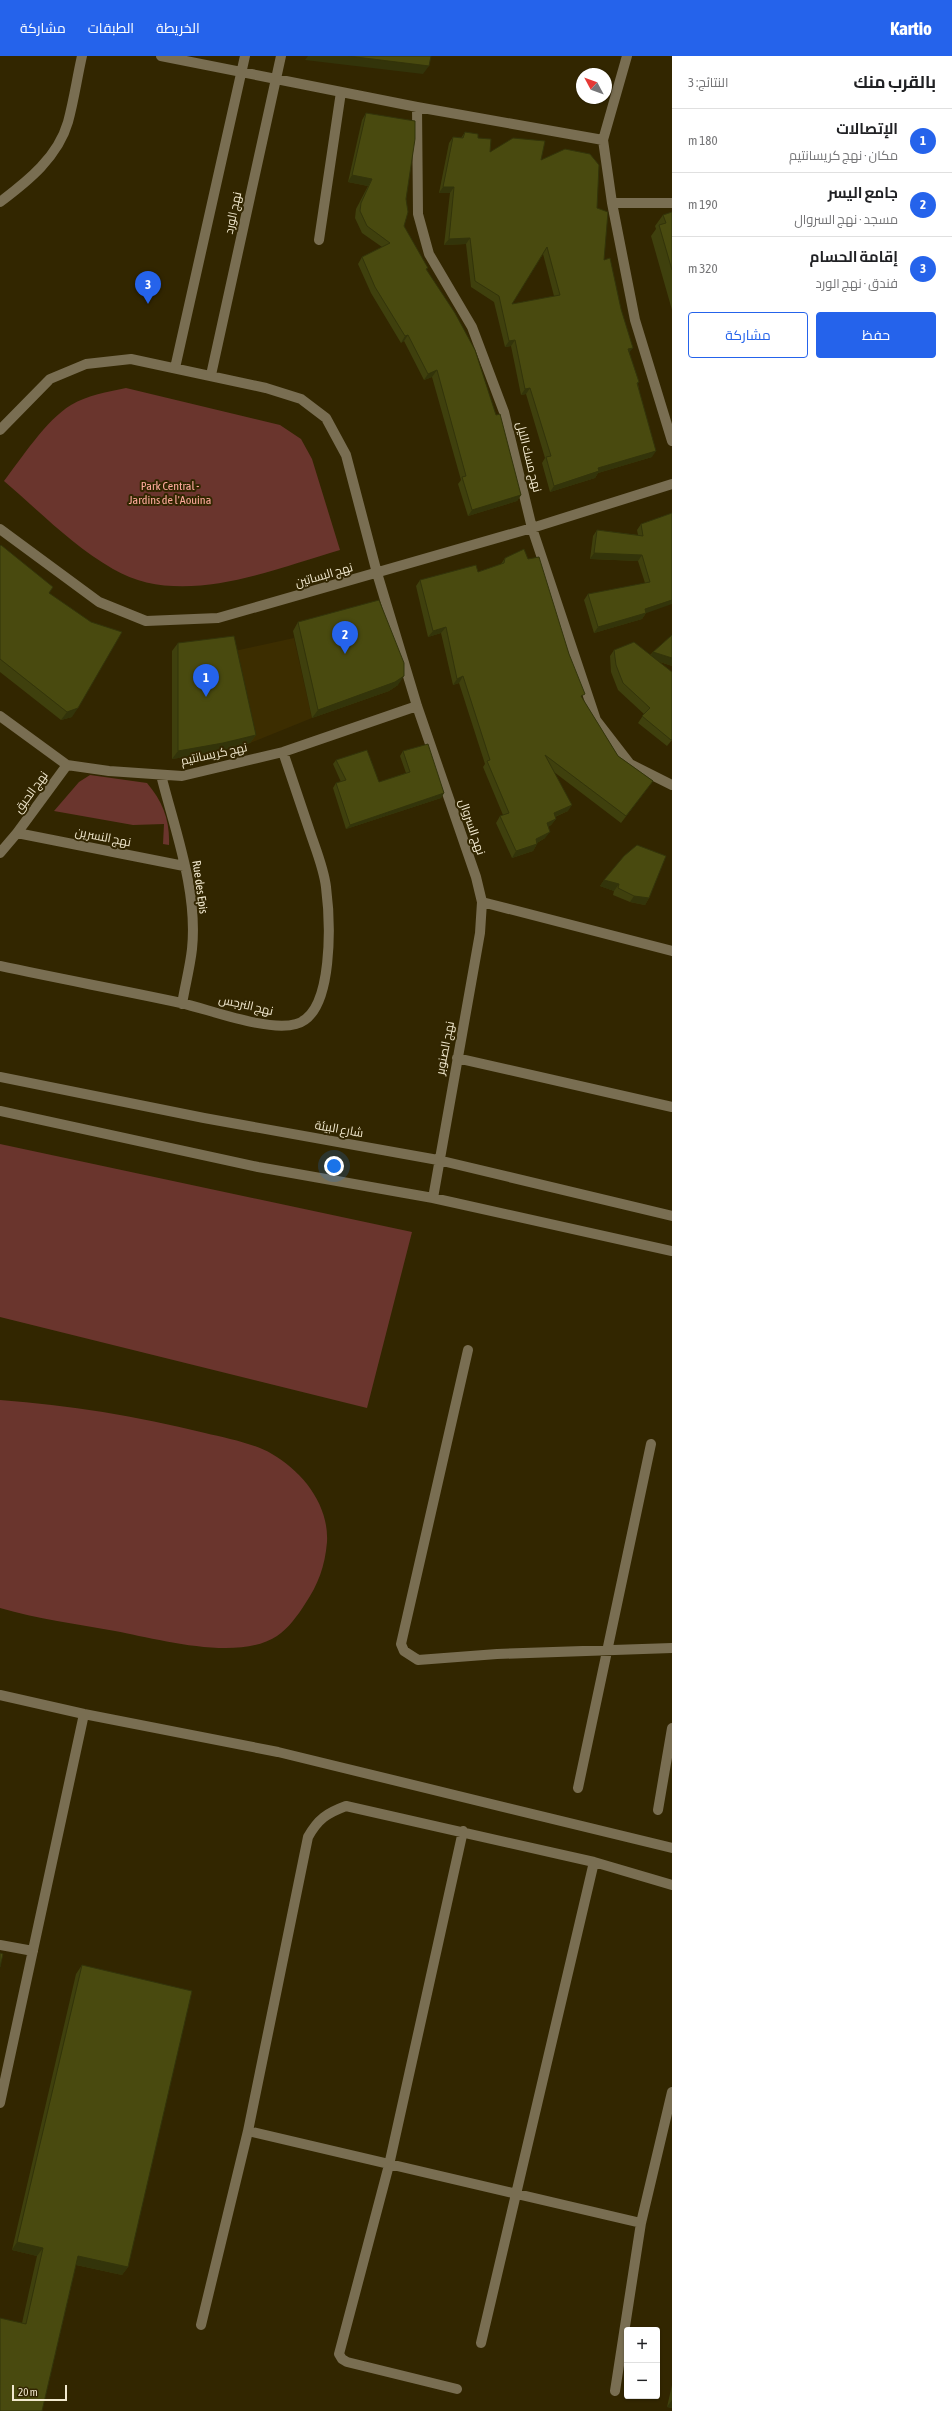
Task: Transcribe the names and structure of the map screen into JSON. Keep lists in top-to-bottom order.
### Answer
{
  "streets": {
    "street": [
      "نهج الورد",
      "نهج مسك الليل",
      "نهج البساتين",
      "نهج كريسانتيم",
      "نهج الحبق",
      "نهج السروال",
      "نهج النسرين",
      "Rue des Epis",
      "نهج النرجس",
      "نهج الصنوبر",
      "شارع البيئة"
    ]
  },
  "crossings": [
    ["نهج الورد", "نهج السروال"],
    ["نهج مسك الليل", "نهج البساتين"],
    ["نهج البساتين", "نهج السروال"],
    ["نهج كريسانتيم", "نهج الحبق"],
    ["نهج كريسانتيم", "نهج السروال"],
    ["نهج كريسانتيم", "Rue des Epis"],
    ["نهج كريسانتيم", "نهج النرجس"],
    ["نهج الحبق", "نهج النسرين"],
    ["نهج السروال", "نهج الصنوبر"],
    ["نهج النسرين", "Rue des Epis"],
    ["Rue des Epis", "نهج النرجس"],
    ["نهج الصنوبر", "شارع البيئة"]
  ],
  "parks": ["Park Central - Jardins de l'Aouina"],
  "scale_bar": "20 m",
  "north": "top left",
  "page": {
    "header": "Kartio",
    "nav": ["الخريطة", "الطبقات", "مشاركة"],
    "heading": ["بالقرب منك", "النتائج: 3"],
    "list": [
      {
        "mark": "1",
        "name": "الإتصالات",
        "note": "مكان · نهج كريسانتيم",
        "value": "180 m"
      },
      {
        "mark": "2",
        "name": "جامع اليسر",
        "note": "مسجد · نهج السروال",
        "value": "190 m"
      },
      {
        "mark": "3",
        "name": "إقامة الحسام",
        "note": "فندق · نهج الورد",
        "value": "320 m"
      }
    ],
    "pins": ["3", "2", "1"],
    "buttons": ["حفظ", "مشاركة"],
    "map_buttons": ["+", "−"],
    "scale": "20 m"
  }
}
